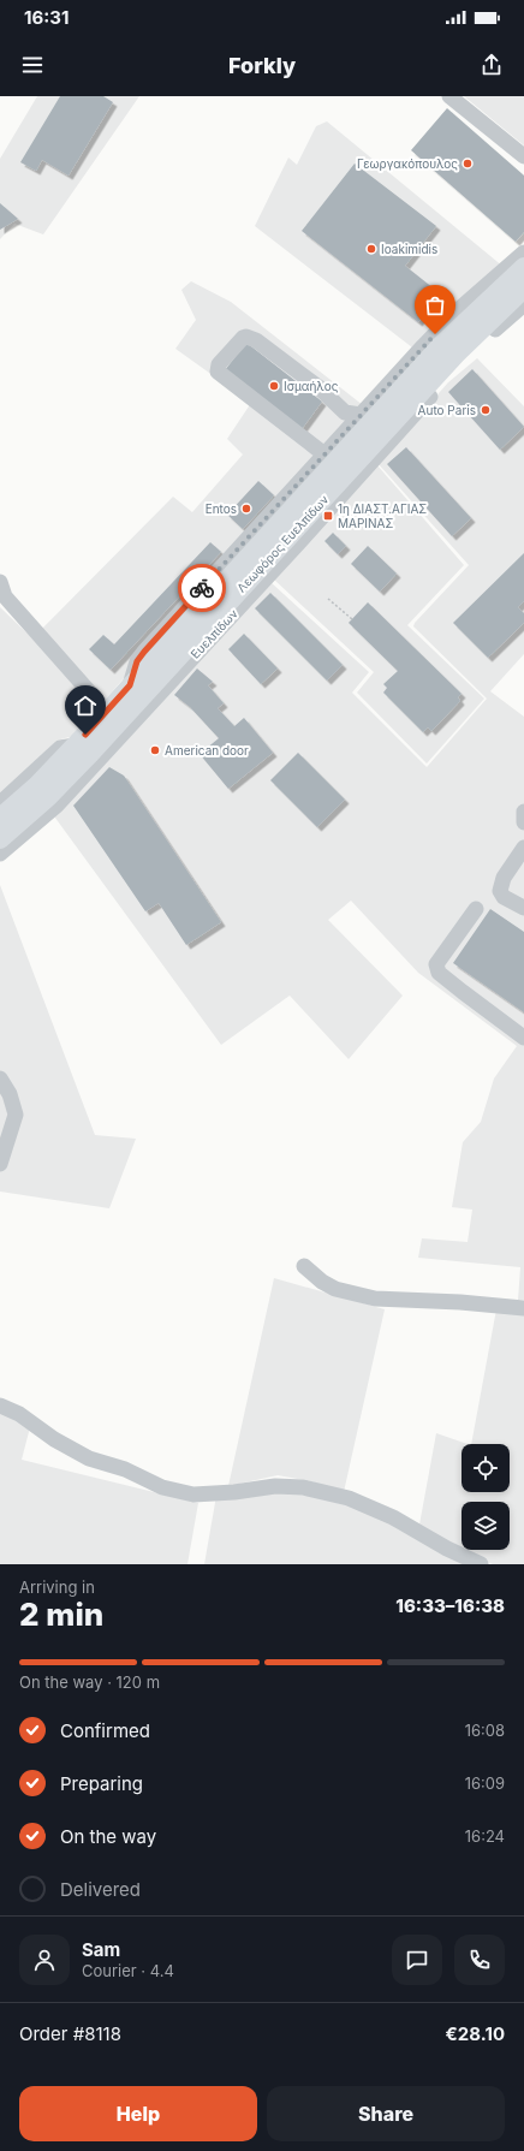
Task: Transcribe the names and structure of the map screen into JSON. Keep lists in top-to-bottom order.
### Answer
{
  "streets": {
    "main road": ["Λεωφόρος Ευελπίδων"]
  },
  "places": {
    "other": [
      "Γεωργακόπουλος",
      "Ioakimidis",
      "Ισμαήλος",
      "Auto Paris",
      "Entos",
      "American door"
    ],
    "transit": ["1η ΔΙΑΣΤ.ΑΓΙΑΣ ΜΑΡΙΝΑΣ"]
  },
  "page": {
    "status": "16:31",
    "header": "Forkly",
    "heading": ["2 min", "Arriving in", "16:33–16:38"],
    "panel": [
      "Sam",
      "Courier · 4.4",
      "Order #8118",
      "€28.10"
    ],
    "bar": "On the way · 120 m",
    "list": [
      ["Confirmed", "16:08"],
      ["Preparing", "16:09"],
      ["On the way", "16:24"],
      "Delivered"
    ],
    "buttons": ["Help", "Share"]
  }
}
